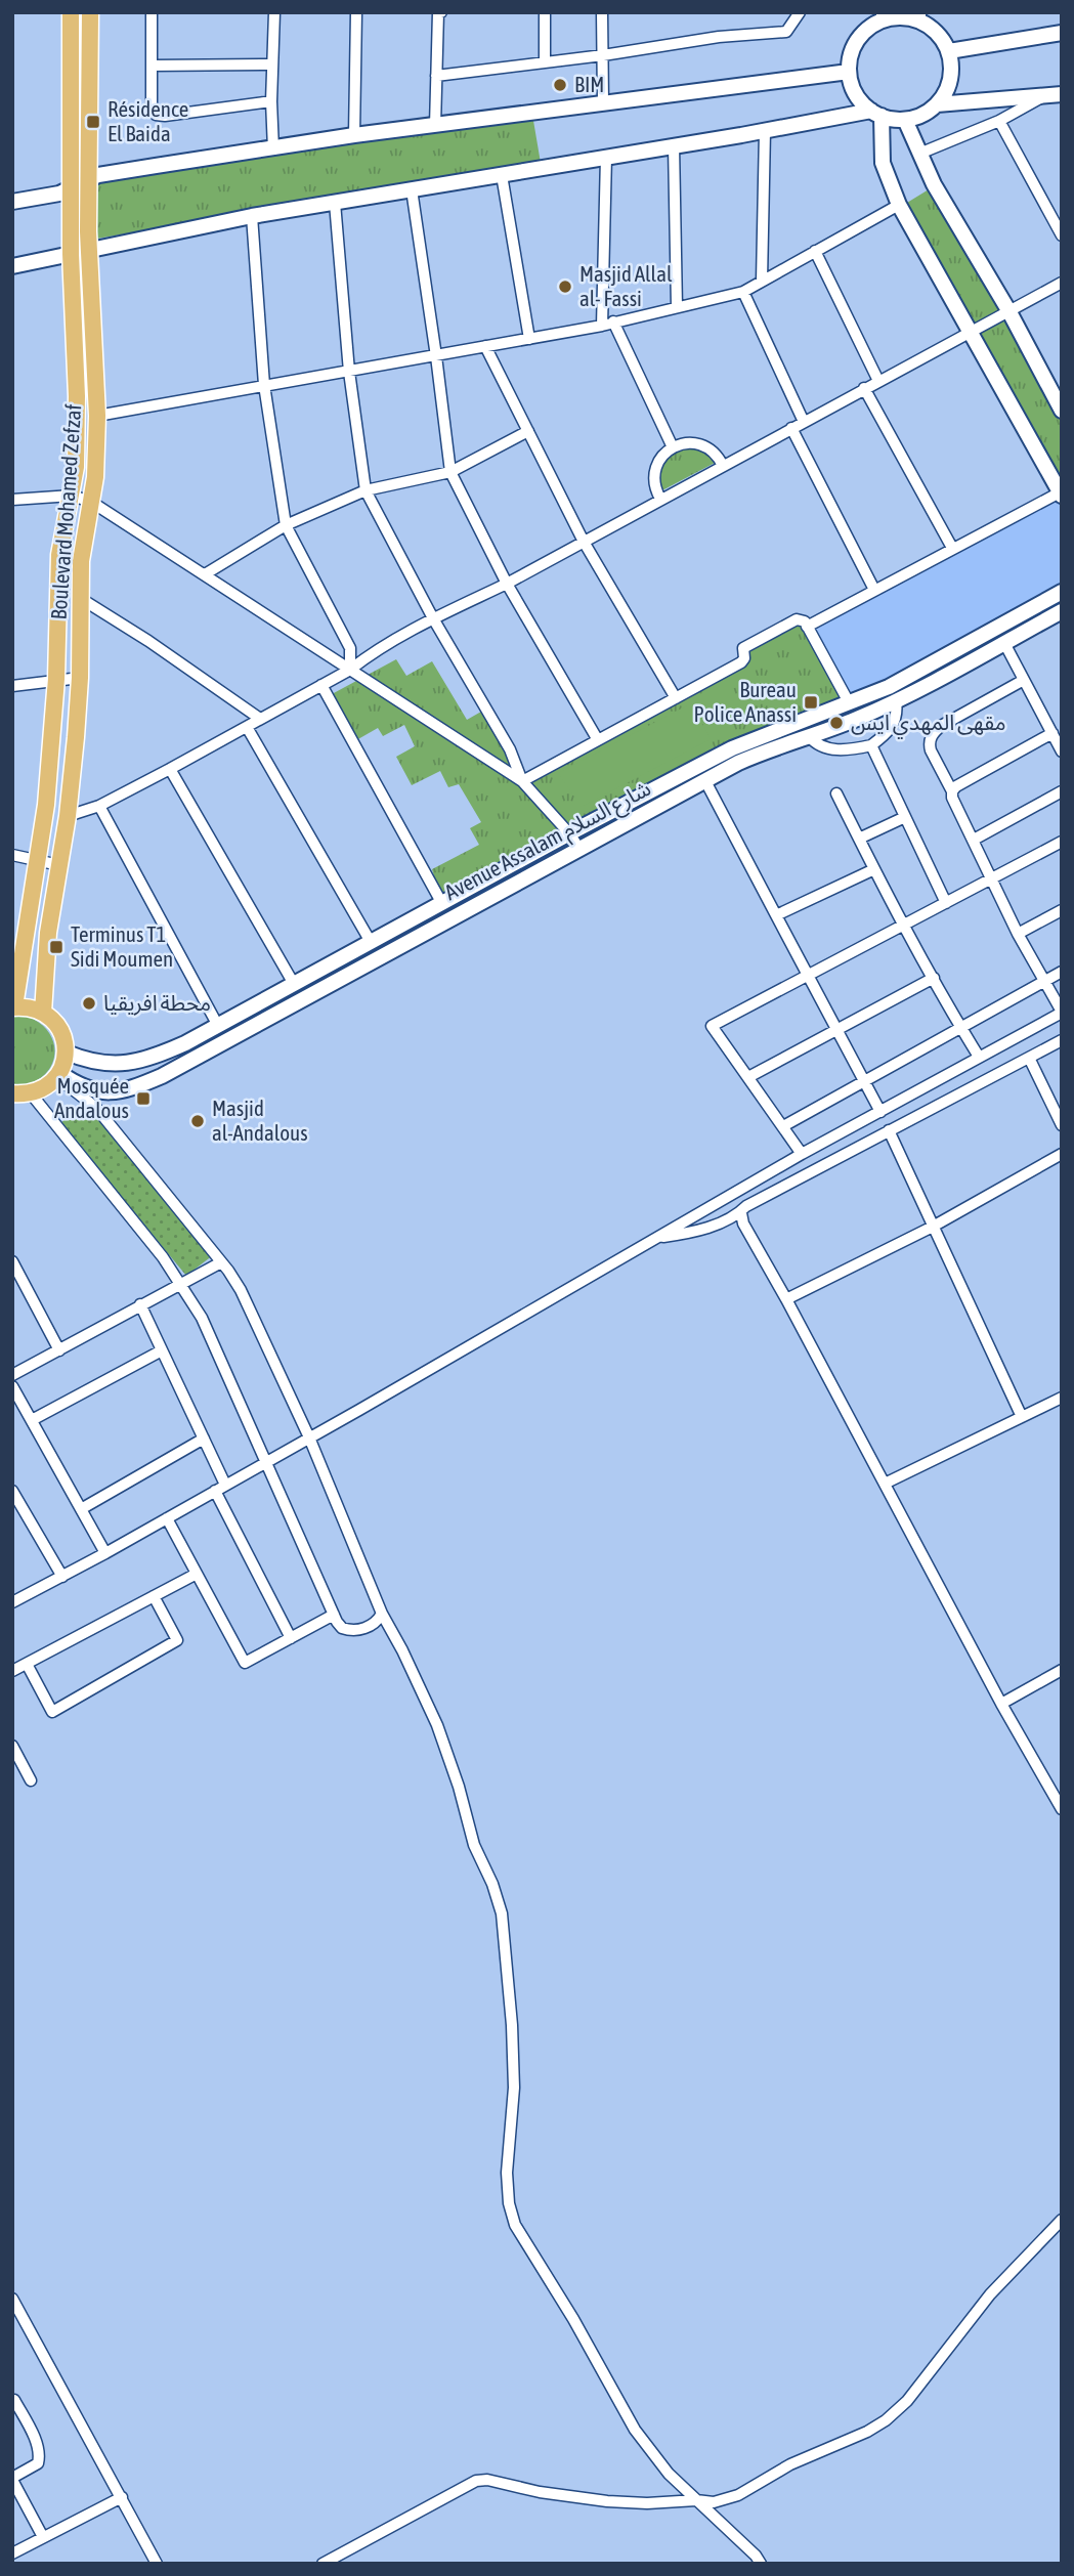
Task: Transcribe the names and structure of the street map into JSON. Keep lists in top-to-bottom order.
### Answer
{
  "streets": {
    "main road": ["Boulevard Mohamed Zefzaf"],
    "street": ["Avenue Assalam شارع السلام"]
  },
  "places": {
    "other": [
      "BIM",
      "Masjid Allal al- Fassi",
      "مقهى المهدي ايس",
      "محطة افريقيا",
      "Masjid al-Andalous"
    ],
    "transit": [
      "Résidence El Baida",
      "Bureau Police Anassi",
      "Terminus T1 Sidi Moumen",
      "Mosquée Andalous"
    ]
  }
}
